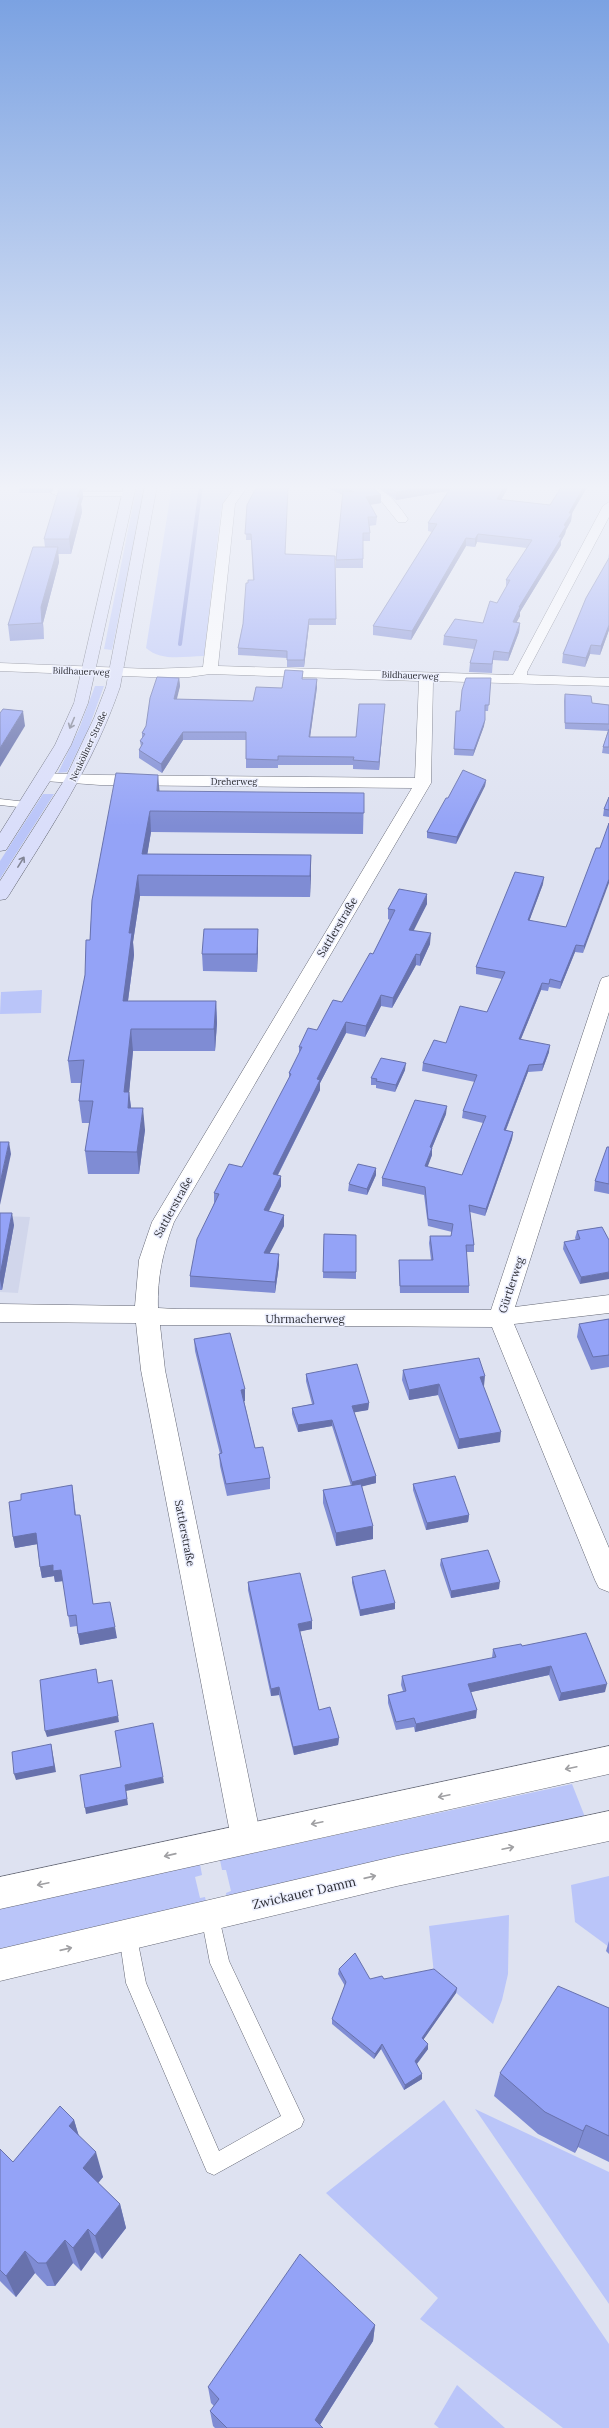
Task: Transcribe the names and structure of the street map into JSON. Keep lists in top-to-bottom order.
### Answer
{
  "streets": {
    "main road": ["Neuköllner Straße"],
    "street": [
      "Bildhauerweg",
      "Dreherweg",
      "Sattlerstraße",
      "Gürtlerweg",
      "Uhrmacherweg",
      "Zwickauer Damm"
    ]
  },
  "crossings": [
    ["Bildhauerweg", "Neuköllner Straße"],
    ["Bildhauerweg", "Sattlerstraße"],
    ["Neuköllner Straße", "Dreherweg"],
    ["Dreherweg", "Sattlerstraße"],
    ["Sattlerstraße", "Uhrmacherweg"],
    ["Gürtlerweg", "Uhrmacherweg"]
  ]
}
